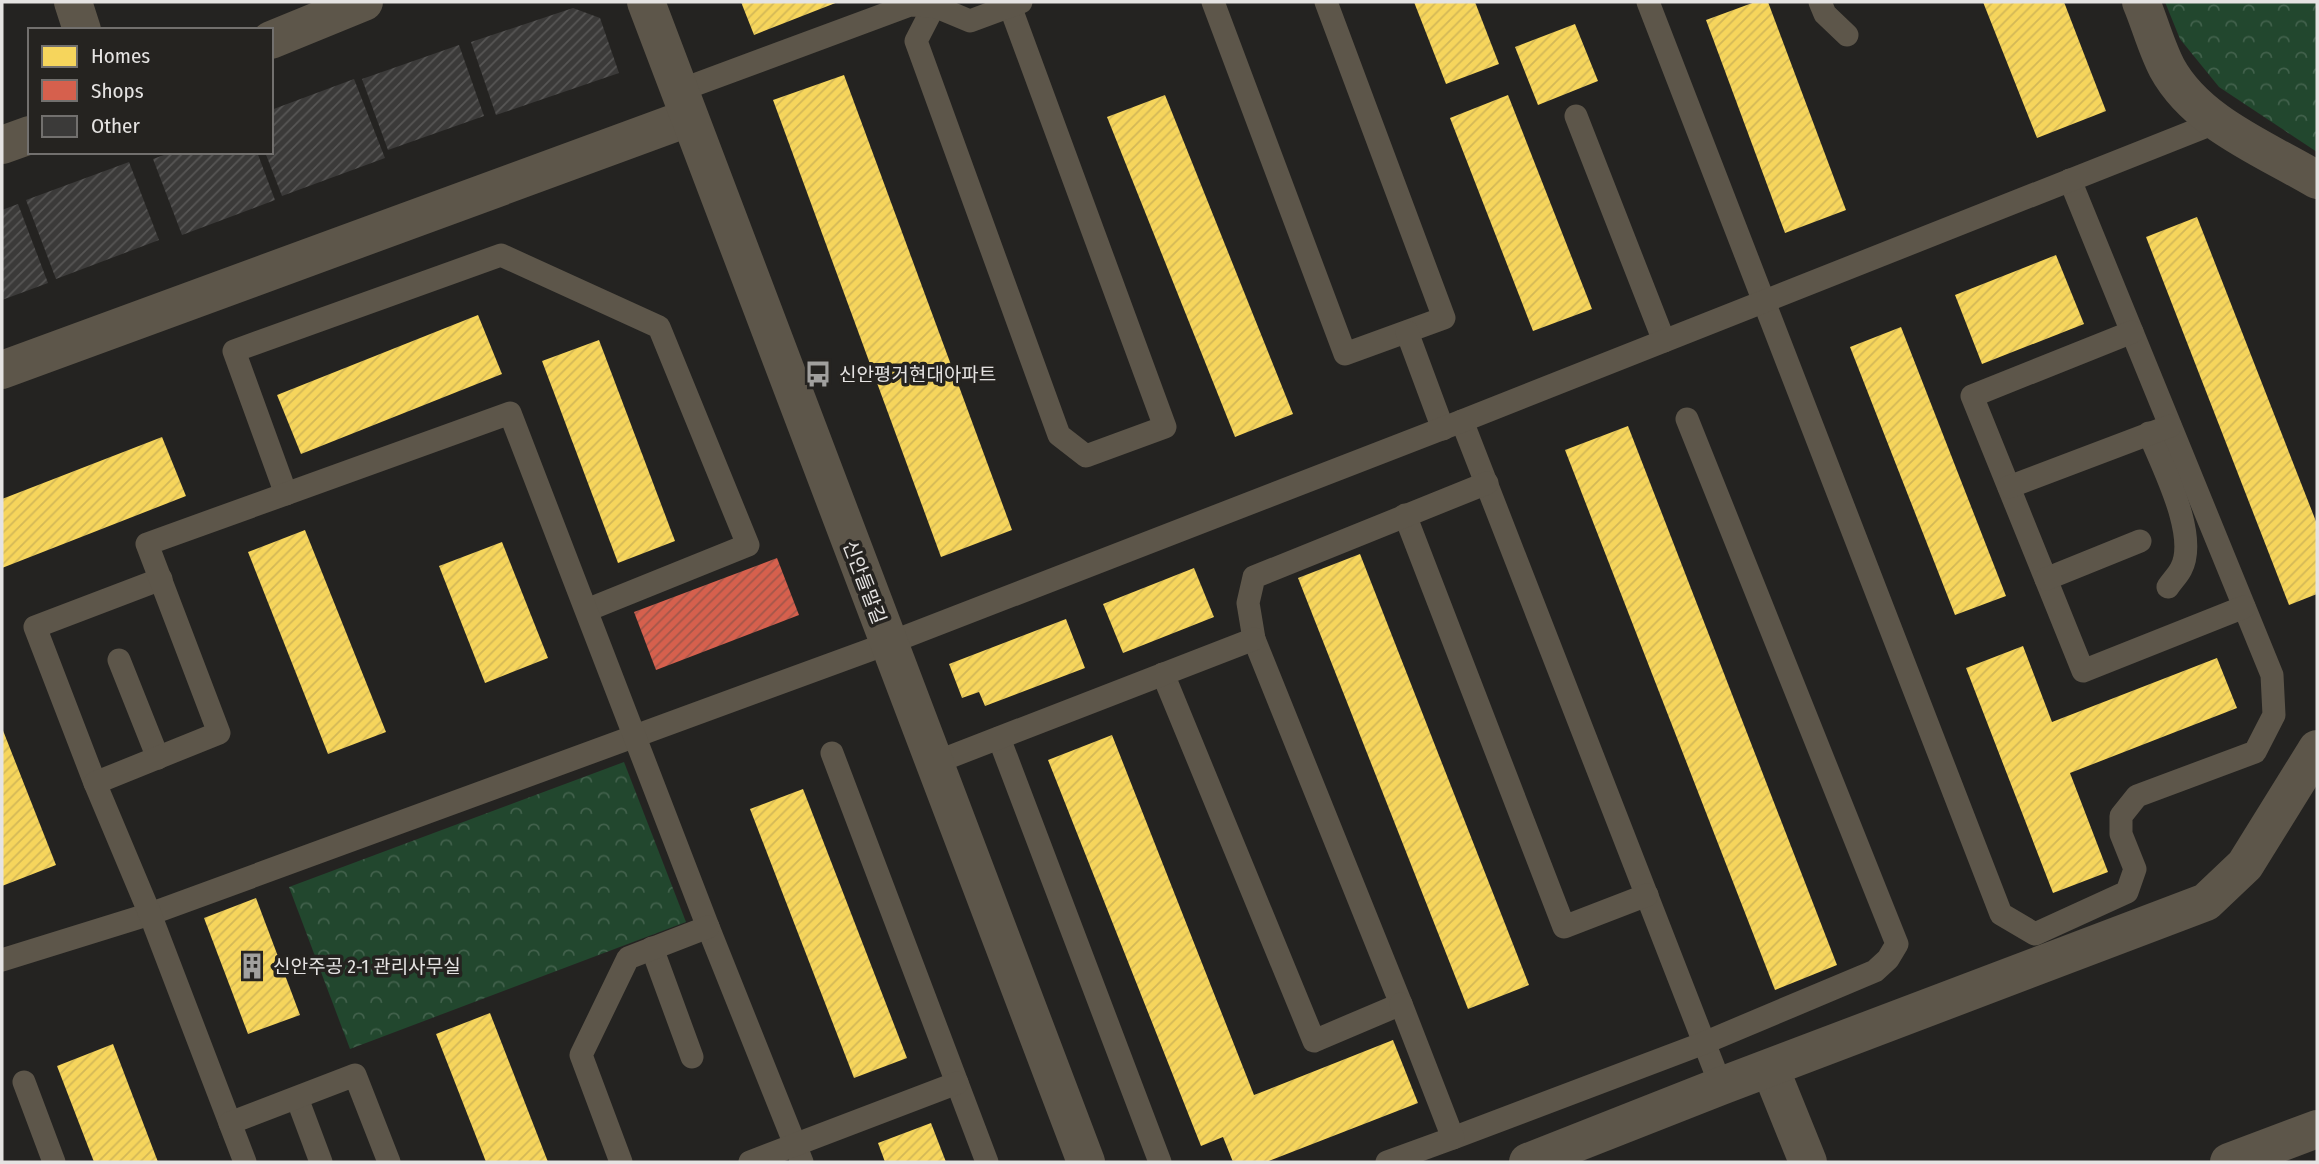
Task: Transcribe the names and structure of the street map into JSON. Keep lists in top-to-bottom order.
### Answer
{
  "streets": {
    "street": ["신안들말길"]
  },
  "places": {
    "bus stop": ["신안평거현대아파트"],
    "building": ["신안주공 2-1 관리사무실"]
  },
  "legend": ["Homes", "Shops", "Other"]
}
